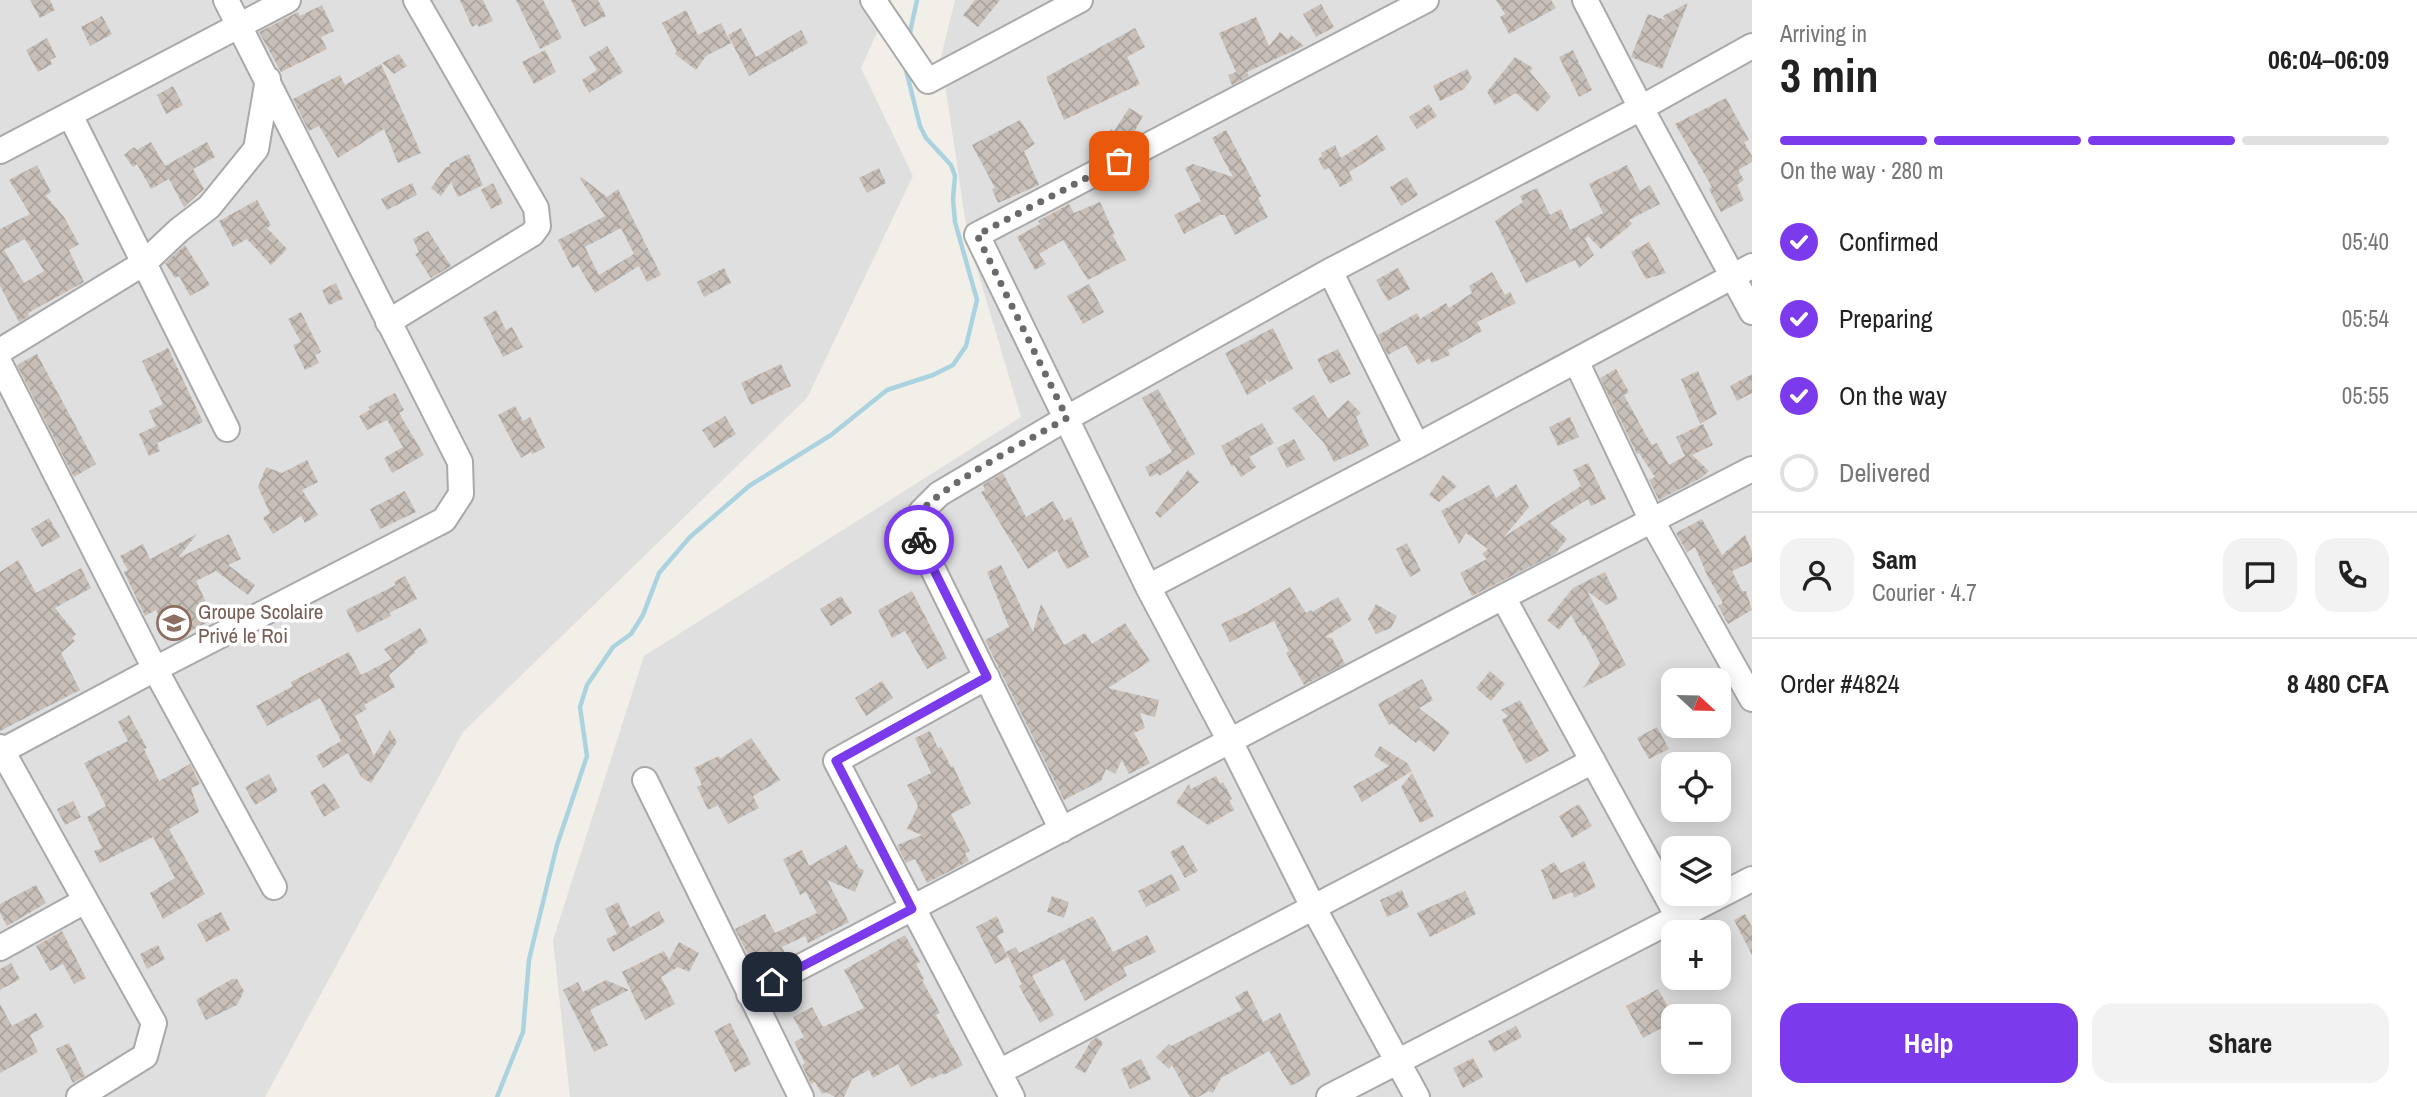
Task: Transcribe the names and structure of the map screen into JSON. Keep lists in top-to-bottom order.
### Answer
{
  "places": {
    "school or university": ["Groupe Scolaire Privé le Roi"]
  },
  "north": "right",
  "page": {
    "heading": ["3 min", "Arriving in", "06:04–06:09"],
    "panel": [
      "Sam",
      "Courier · 4.7",
      "Order #4824",
      "8 480 CFA"
    ],
    "bar": "On the way · 280 m",
    "list": [
      ["Confirmed", "05:40"],
      ["Preparing", "05:54"],
      ["On the way", "05:55"],
      "Delivered"
    ],
    "map_buttons": ["+", "−"],
    "buttons": ["Help", "Share"]
  }
}
